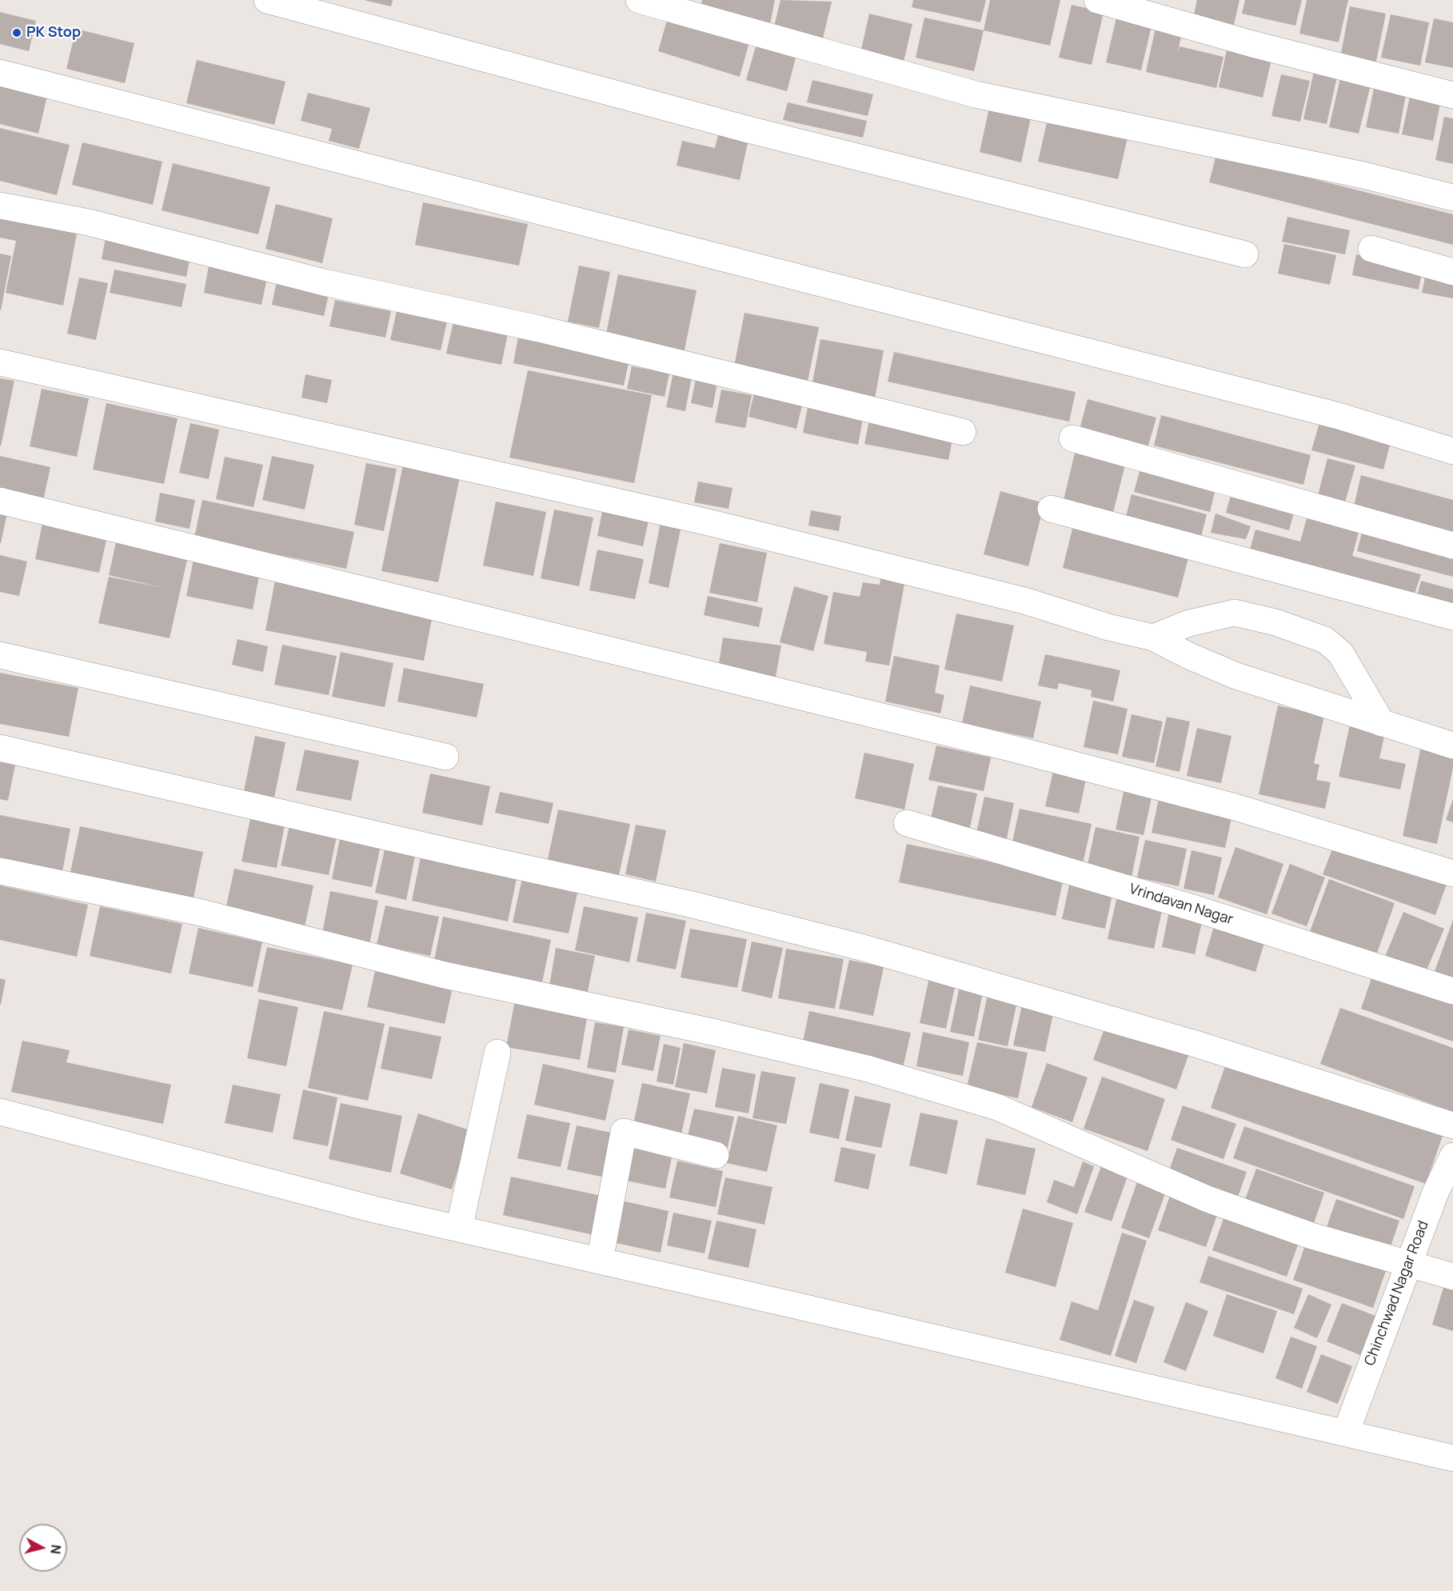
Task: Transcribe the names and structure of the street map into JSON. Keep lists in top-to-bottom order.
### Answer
{
  "streets": {
    "street": ["Vrindavan Nagar", "Chinchwad Nagar Road"]
  },
  "places": ["PK Stop"],
  "north": "right"
}
